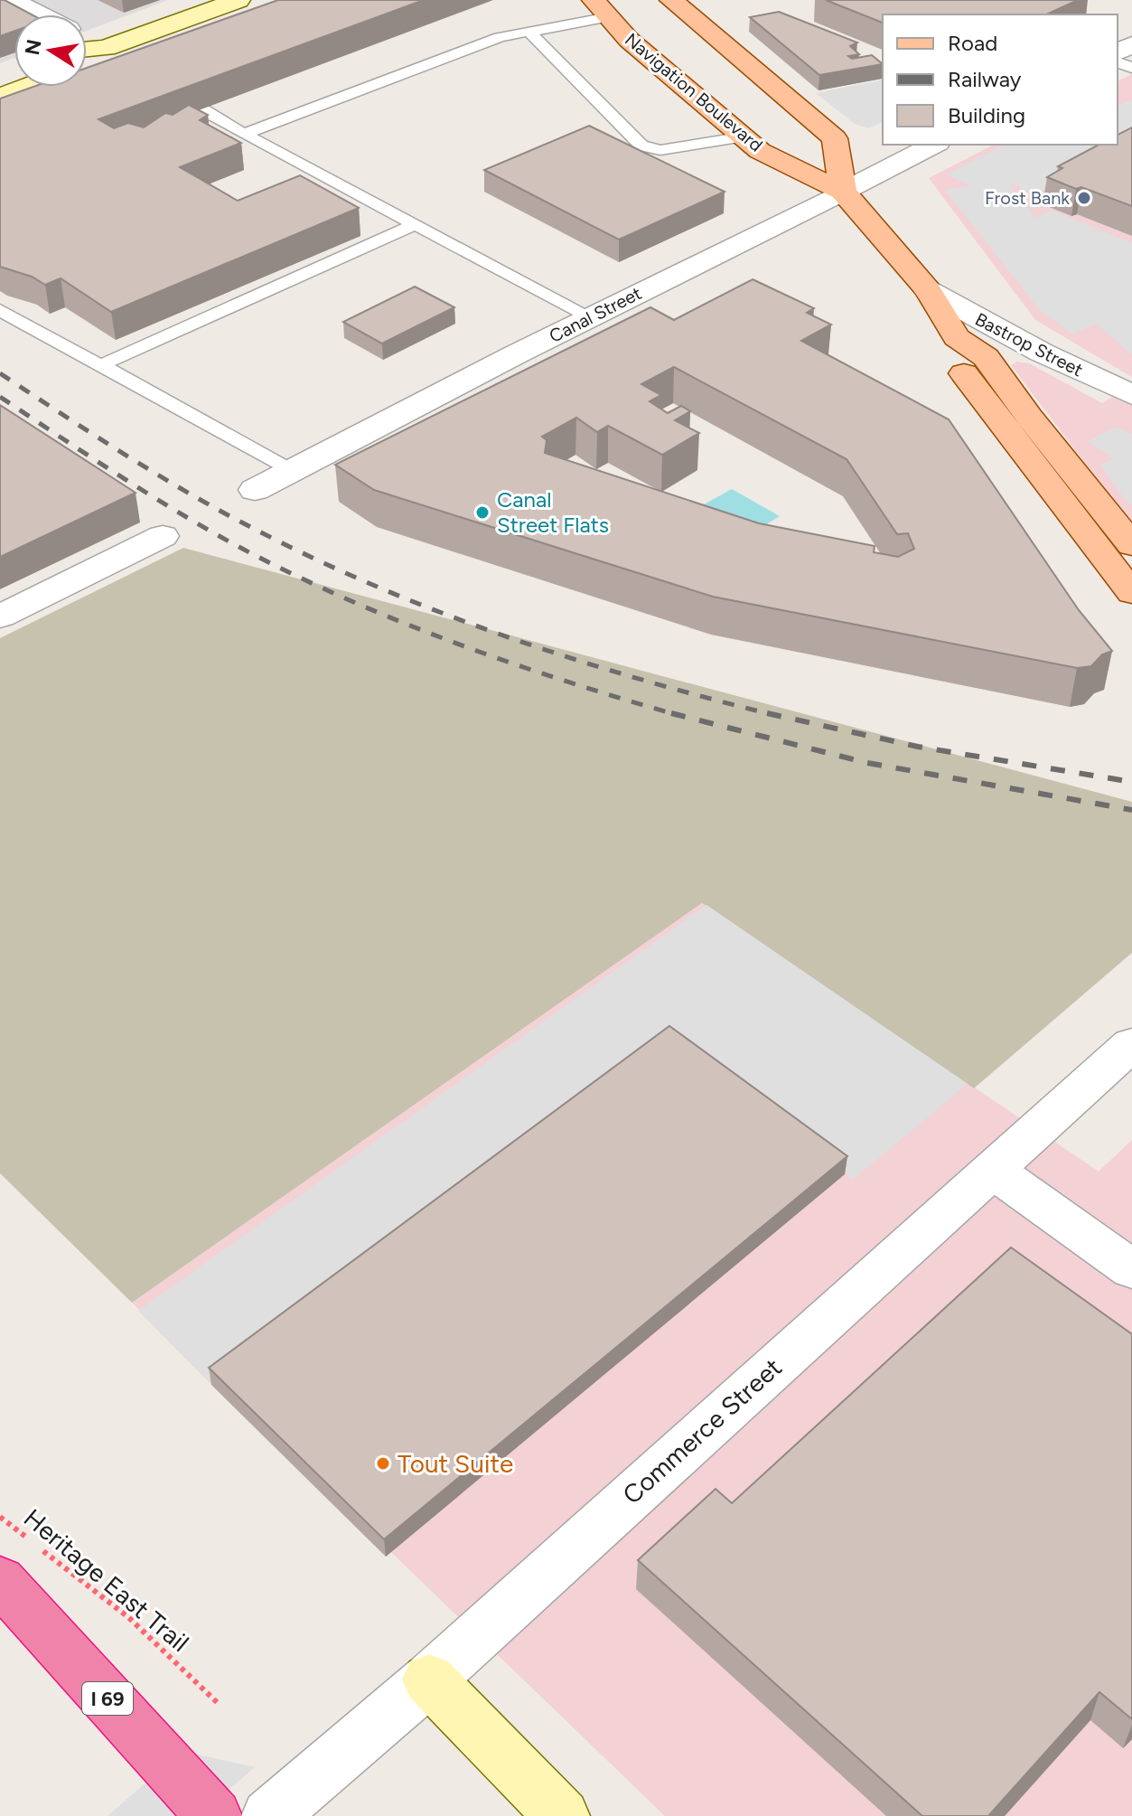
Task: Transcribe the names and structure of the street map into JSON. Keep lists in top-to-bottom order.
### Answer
{
  "streets": {
    "highway": ["I 69"],
    "main road": ["Navigation Boulevard"],
    "street": ["Canal Street", "Bastrop Street", "Commerce Street"],
    "path": ["Heritage East Trail"]
  },
  "crossings": [
    ["Navigation Boulevard", "Canal Street"],
    ["Navigation Boulevard", "Bastrop Street"]
  ],
  "places": ["Frost Bank", "Canal Street Flats", "Tout Suite"],
  "legend": ["Road", "Railway", "Building"],
  "north": "left"
}
